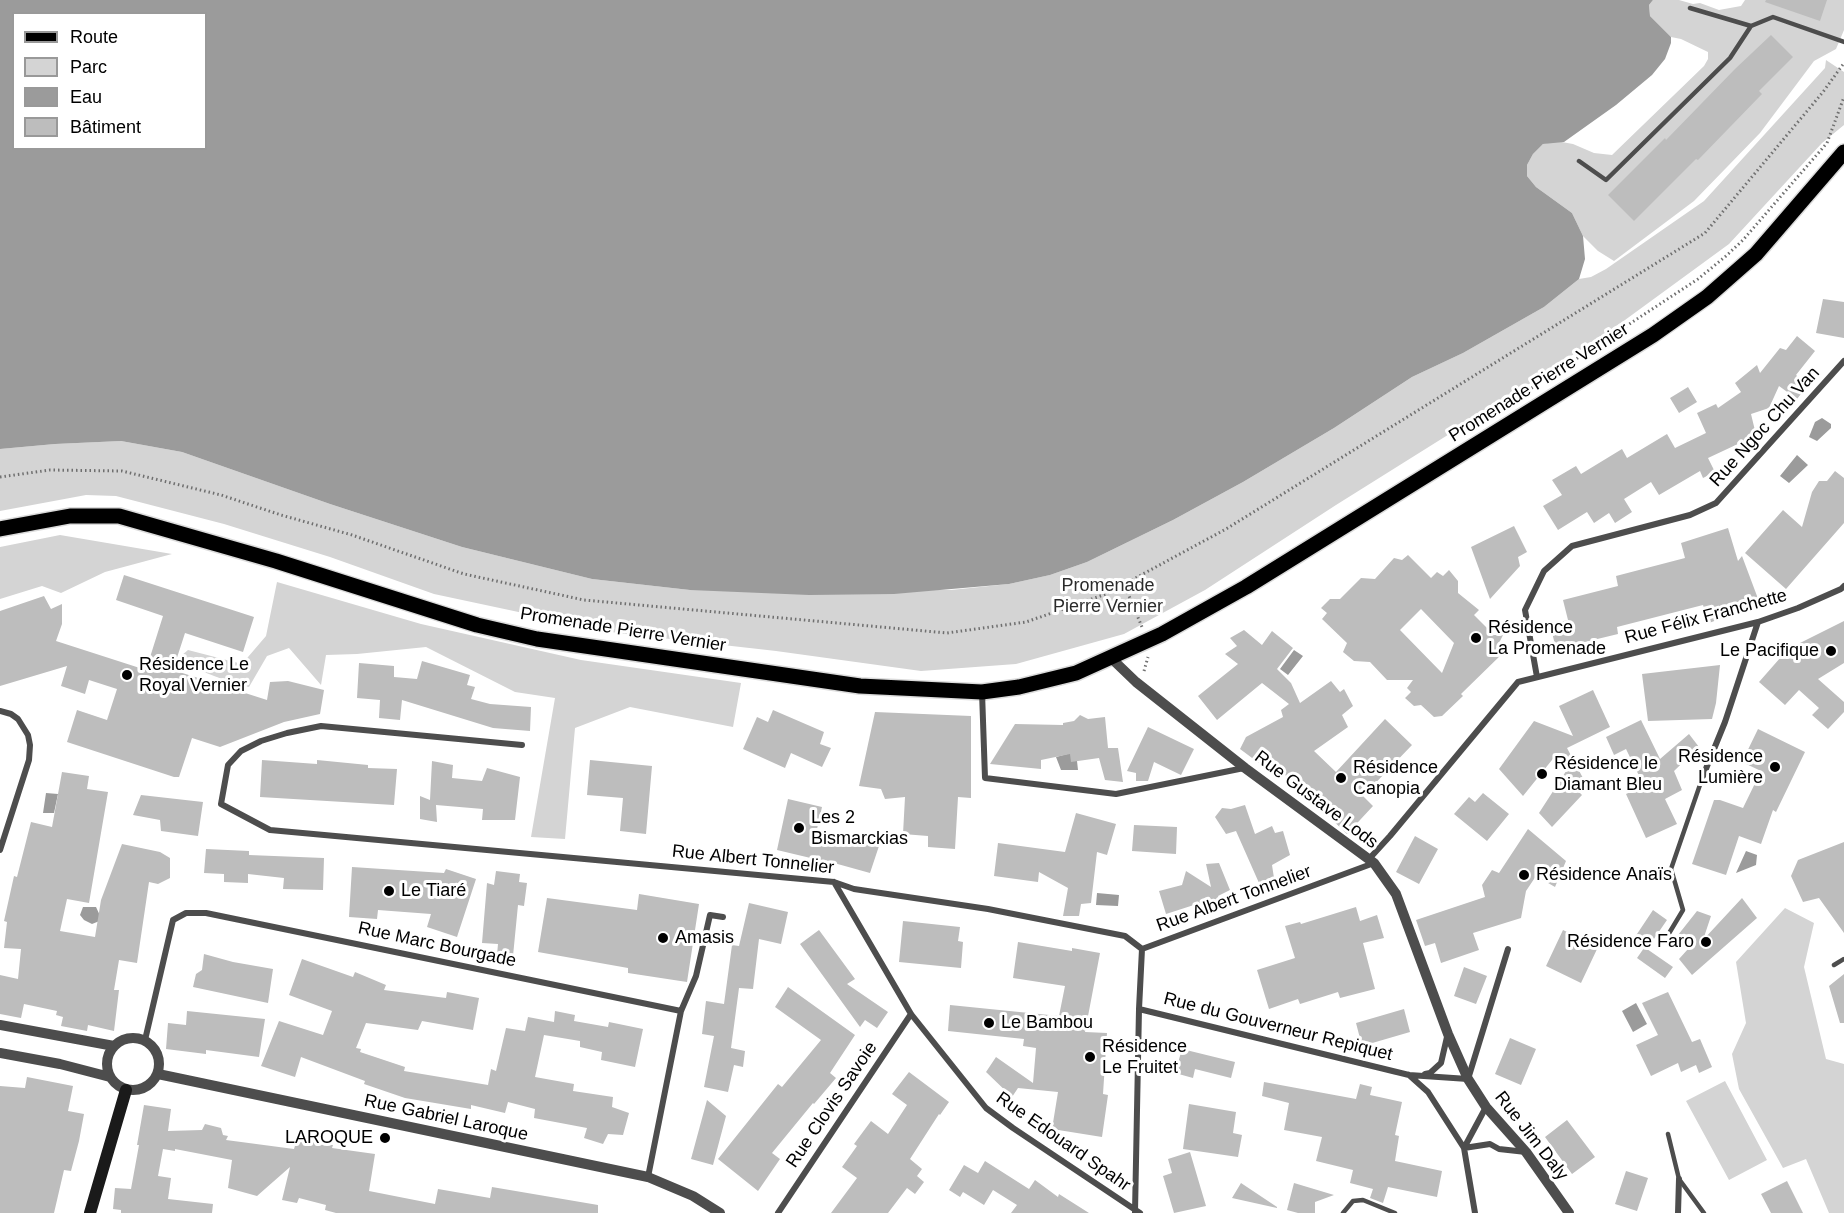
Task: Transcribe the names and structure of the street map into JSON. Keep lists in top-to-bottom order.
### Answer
{
  "streets": {
    "main road": ["Promenade Pierre Vernier"],
    "street": [
      "Rue Ngoc Chu Van",
      "Rue Félix Franchette",
      "Rue Gustave Lods",
      "Rue Albert Tonnelier",
      "Rue Marc Bourgade",
      "Rue du Gouverneur Repiquet",
      "Rue Clovis Savoie",
      "Rue Gabriel Laroque",
      "Rue Jim Daly",
      "Rue Edouard Spahr"
    ]
  },
  "crossings": [
    ["Promenade Pierre Vernier", "Rue Gustave Lods"],
    ["Rue Ngoc Chu Van", "Rue Félix Franchette"],
    ["Rue Félix Franchette", "Rue Gustave Lods"],
    ["Rue Félix Franchette", "Rue Albert Tonnelier"],
    ["Rue Gustave Lods", "Rue Albert Tonnelier"],
    ["Rue Gustave Lods", "Rue du Gouverneur Repiquet"],
    ["Rue Gustave Lods", "Rue Jim Daly"],
    ["Rue Albert Tonnelier", "Rue Edouard Spahr"],
    ["Rue Marc Bourgade", "Rue Gabriel Laroque"],
    ["Rue du Gouverneur Repiquet", "Rue Jim Daly"],
    ["Rue Clovis Savoie", "Rue Edouard Spahr"]
  ],
  "parks": ["Promenade Pierre Vernier"],
  "places": [
    "Résidence La Promenade",
    "Le Pacifique",
    "Résidence Le Royal Vernier",
    "Résidence Lumière",
    "Résidence le Diamant Bleu",
    "Résidence Canopia",
    "Les 2 Bismarckias",
    "Résidence Anaïs",
    "Le Tiaré",
    "Amasis",
    "Résidence Faro",
    "Le Bambou",
    "Résidence Le Fruitet",
    "LAROQUE"
  ],
  "legend": [
    "Route",
    "Parc",
    "Eau",
    "Bâtiment"
  ]
}
